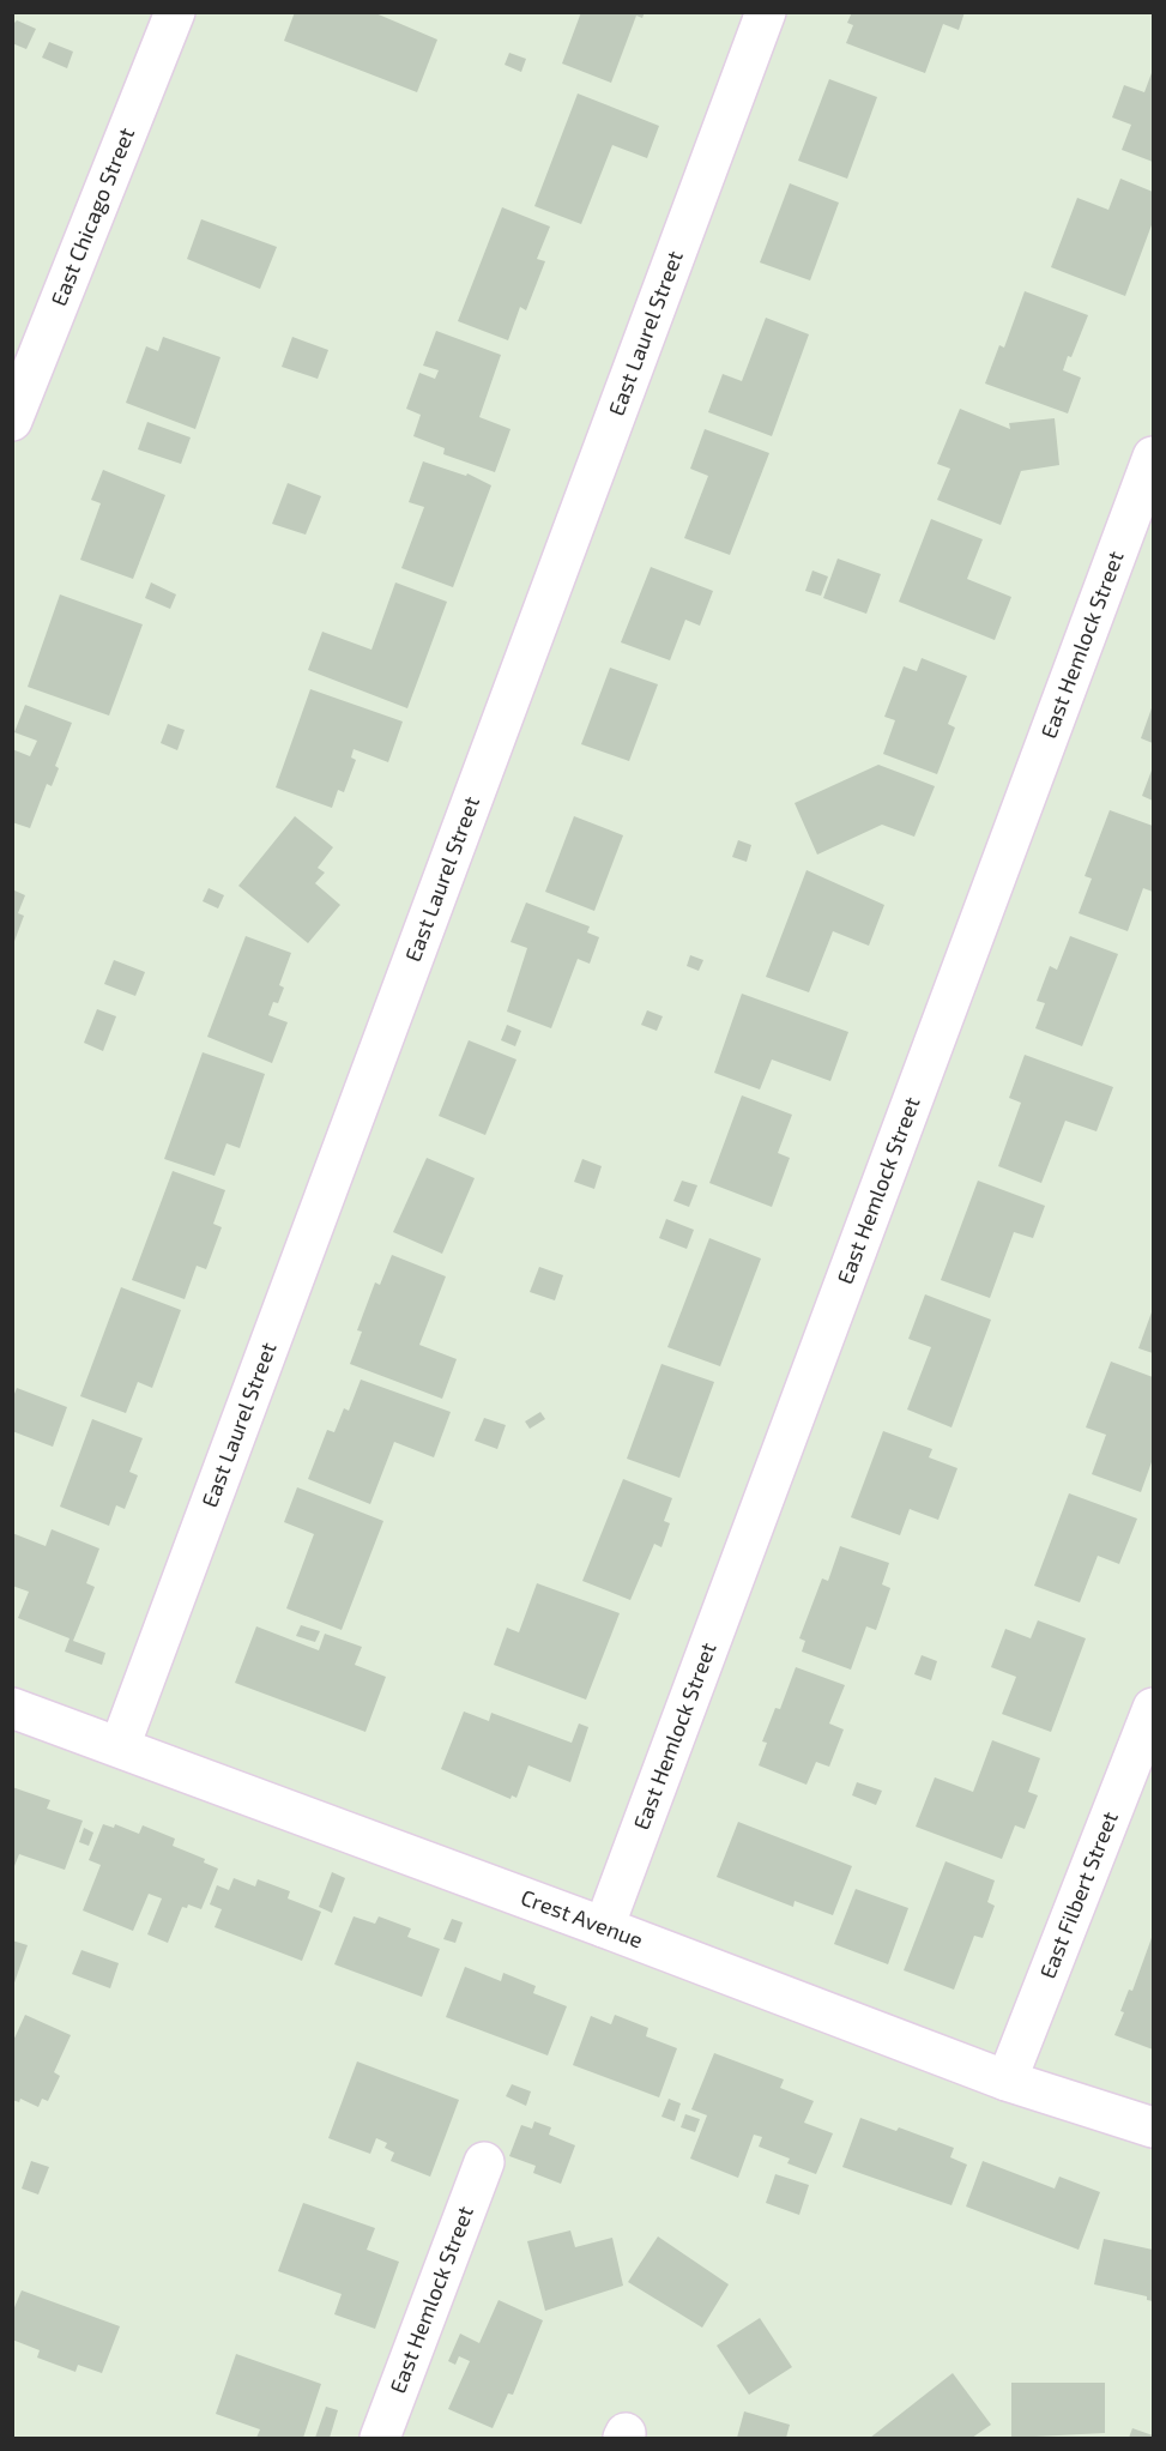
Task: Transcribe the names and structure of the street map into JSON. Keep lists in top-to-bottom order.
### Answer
{
  "streets": {
    "street": [
      "East Chicago Street",
      "East Laurel Street",
      "East Hemlock Street",
      "East Filbert Street",
      "Crest Avenue"
    ]
  },
  "crossings": [
    ["East Laurel Street", "Crest Avenue"],
    ["East Hemlock Street", "Crest Avenue"],
    ["East Filbert Street", "Crest Avenue"]
  ]
}
